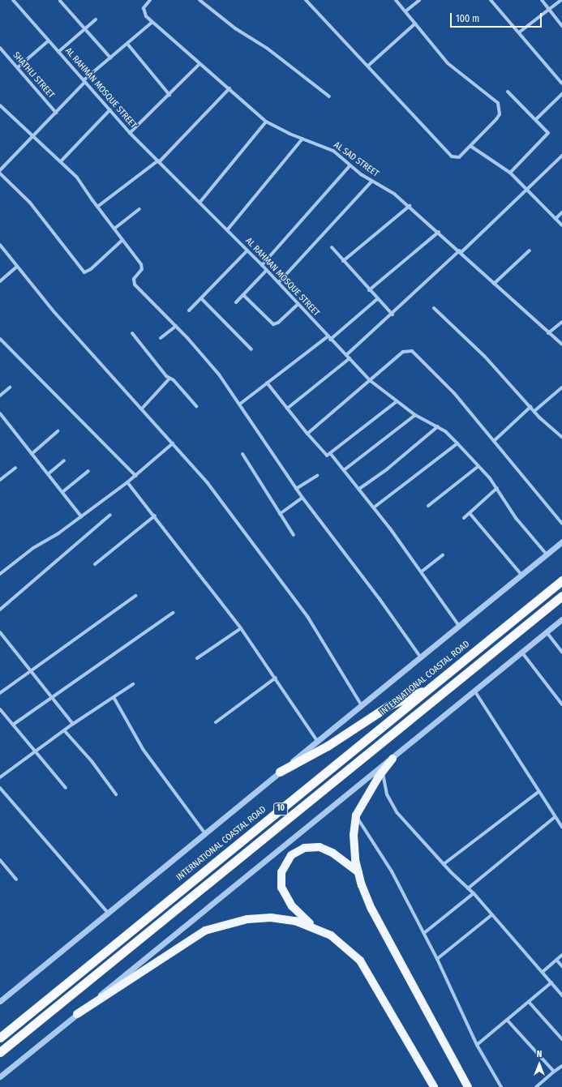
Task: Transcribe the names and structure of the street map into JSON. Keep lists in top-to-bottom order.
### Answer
{
  "streets": {
    "highway": ["INTERNATIONAL COASTAL ROAD", "10"],
    "street": ["SHATHLI STREET", "AL RAHMAN MOSQUE STREET", "AL SAD STREET"]
  },
  "scale_bar": "100 m",
  "north": "top"
}
